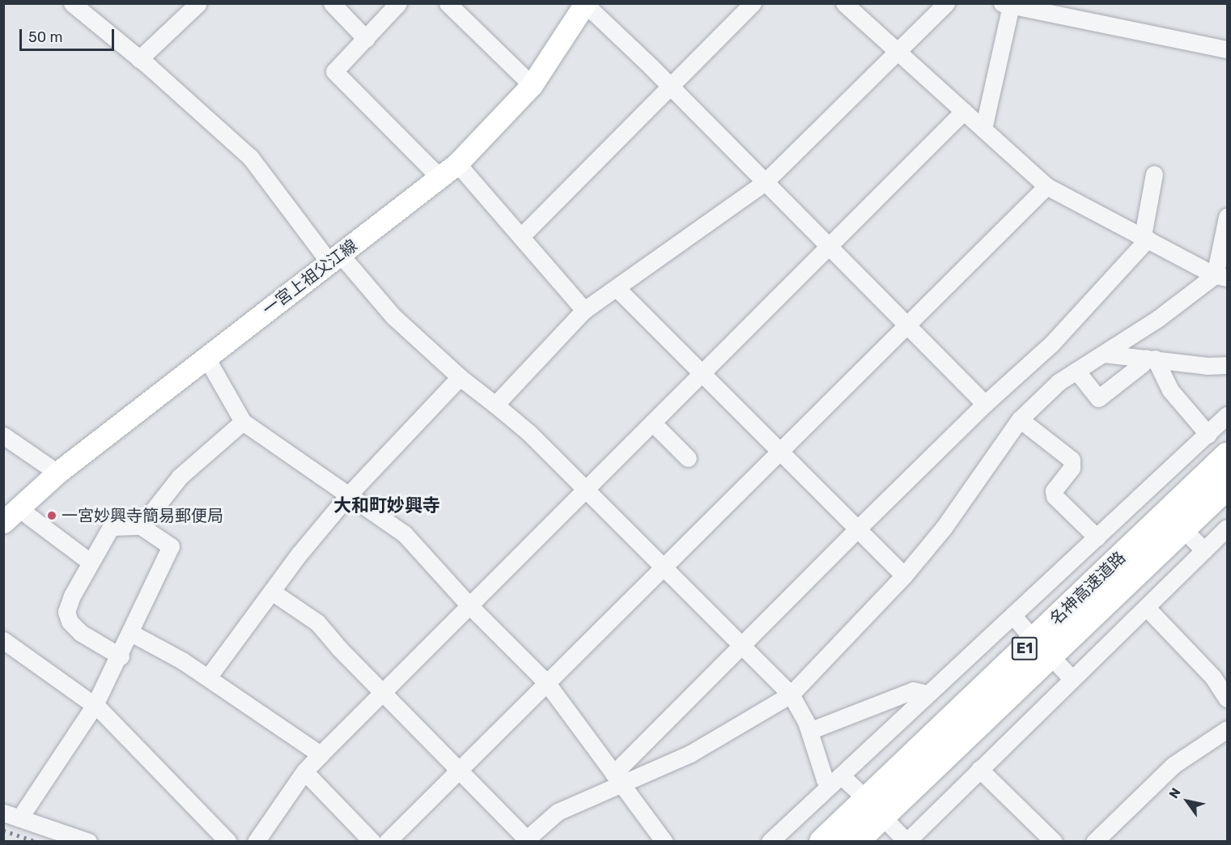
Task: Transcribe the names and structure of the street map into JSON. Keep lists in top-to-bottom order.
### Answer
{
  "streets": {
    "highway": ["名神高速道路", "E1"],
    "main road": ["一宮上祖父江線"]
  },
  "districts": ["大和町妙興寺"],
  "places": ["一宮妙興寺簡易郵便局"],
  "scale_bar": "50 m",
  "north": "top left"
}
